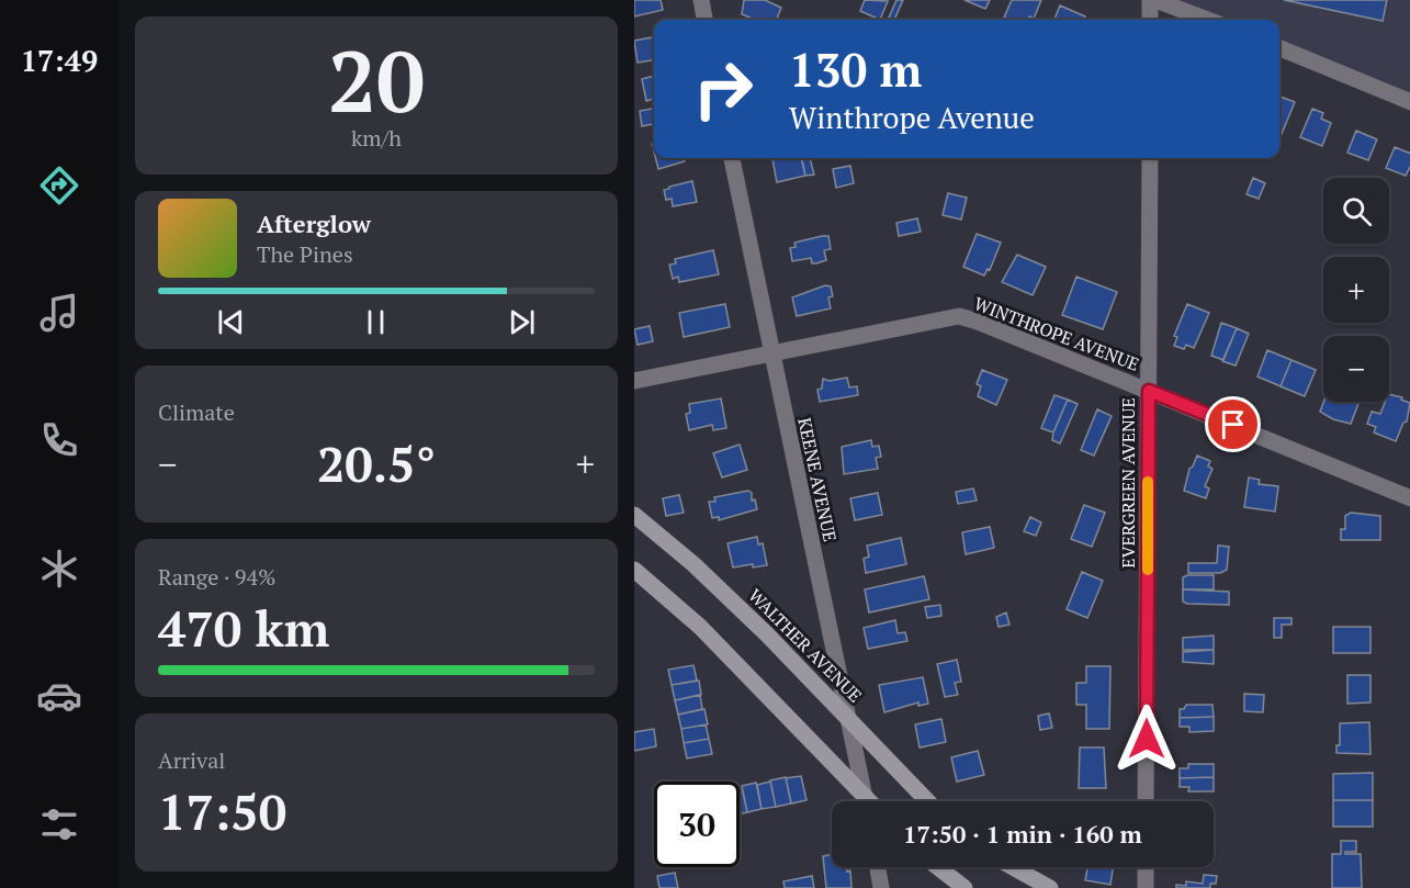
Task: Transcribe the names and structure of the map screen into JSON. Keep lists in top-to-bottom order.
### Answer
{
  "streets": {
    "main road": ["WALTHER AVENUE"],
    "street": ["WINTHROPE AVENUE", "KEENE AVENUE", "EVERGREEN AVENUE"]
  },
  "crossings": [
    ["WINTHROPE AVENUE", "KEENE AVENUE"],
    ["WINTHROPE AVENUE", "EVERGREEN AVENUE"],
    ["KEENE AVENUE", "WALTHER AVENUE"]
  ],
  "page": {
    "tabs": "17:49",
    "tile": [
      ["20", "km/h"],
      "Climate",
      ["Range · 94%", "470 km"],
      ["Arrival", "17:50"]
    ],
    "turn": ["130 m", "Winthrope Avenue"],
    "map_buttons": ["+", "−"],
    "song": ["Afterglow", "The Pines"],
    "heat": ["−", "20.5°", "+"],
    "limit": "30",
    "trip": "17:50 · 1 min · 160 m"
  }
}
